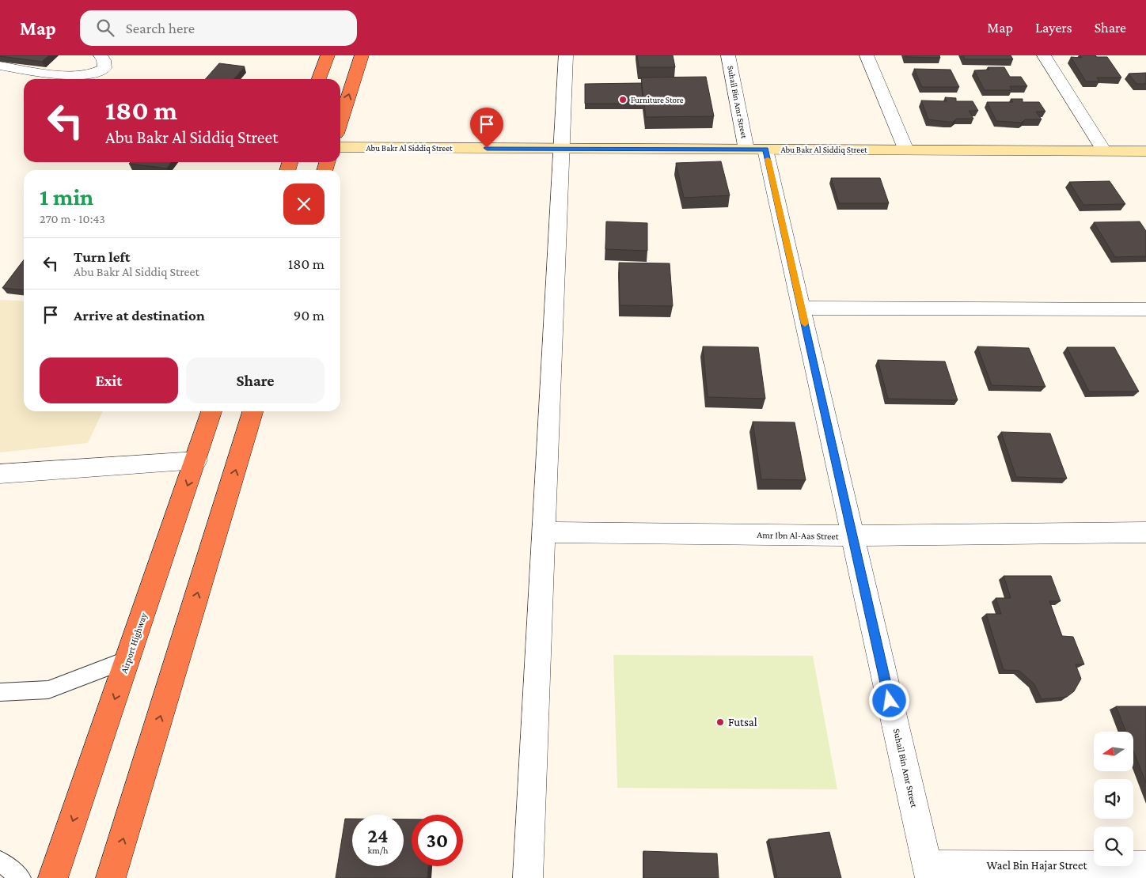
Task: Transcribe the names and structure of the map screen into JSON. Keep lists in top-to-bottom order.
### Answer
{
  "streets": {
    "highway": ["Airport Highway"],
    "street": [
      "Suhail Bin Amr Street",
      "Abu Bakr Al Siddiq Street",
      "Amr Ibn Al-Aas Street",
      "Wael Bin Hajar Street"
    ]
  },
  "crossings": [
    ["Suhail Bin Amr Street", "Abu Bakr Al Siddiq Street"],
    ["Suhail Bin Amr Street", "Amr Ibn Al-Aas Street"],
    ["Suhail Bin Amr Street", "Wael Bin Hajar Street"]
  ],
  "places": ["Furniture Store", "Futsal"],
  "north": "left",
  "page": {
    "header": "Map",
    "search": "Search here",
    "nav": ["Map", "Layers", "Share"],
    "turn": ["180 m", "Abu Bakr Al Siddiq Street"],
    "heading": ["1 min", "270 m · 10:43"],
    "list": [
      {
        "name": "Turn left",
        "note": "Abu Bakr Al Siddiq Street",
        "value": "180 m"
      },
      {
        "name": "Arrive at destination",
        "value": "90 m"
      }
    ],
    "buttons": ["Exit", "Share"],
    "speed": "24 km/h",
    "limit": "30"
  }
}
